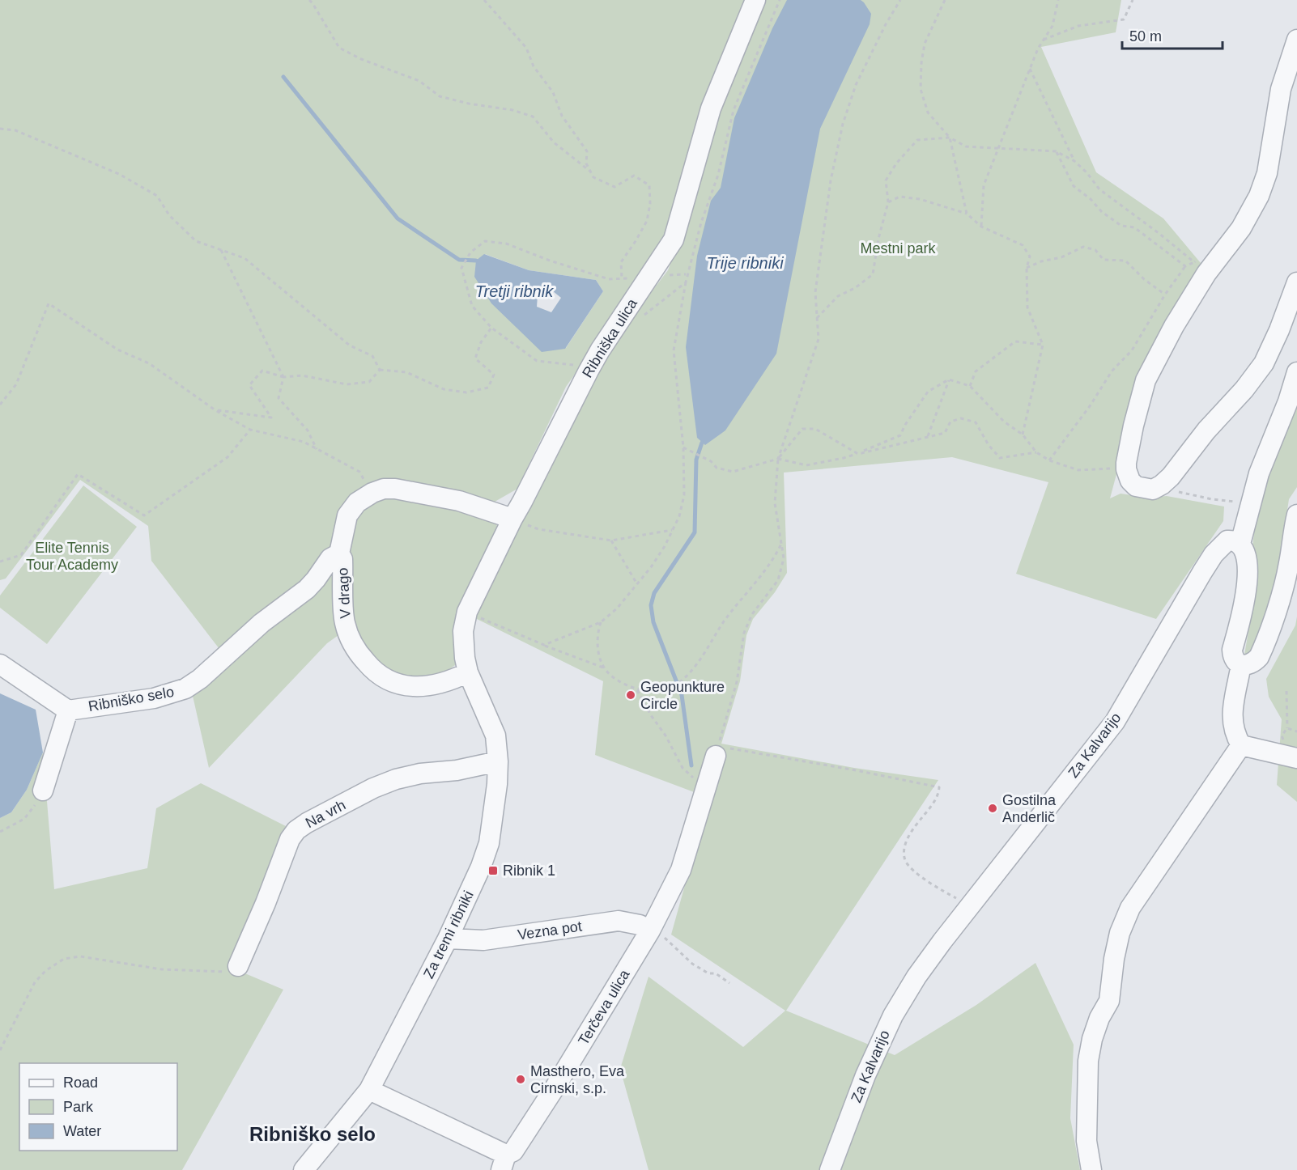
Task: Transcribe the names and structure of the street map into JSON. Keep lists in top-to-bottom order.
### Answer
{
  "streets": {
    "street": [
      "Ribniška ulica",
      "V drago",
      "Ribniško selo",
      "Za Kalvarijo",
      "Na vrh",
      "Vezna pot",
      "Za tremi ribniki",
      "Terčeva ulica"
    ]
  },
  "crossings": [
    ["Ribniška ulica", "V drago"],
    ["Ribniška ulica", "Za tremi ribniki"],
    ["V drago", "Ribniško selo"],
    ["V drago", "Za tremi ribniki"],
    ["Na vrh", "Za tremi ribniki"],
    ["Vezna pot", "Za tremi ribniki"],
    ["Vezna pot", "Terčeva ulica"],
    ["Za tremi ribniki", "Terčeva ulica"]
  ],
  "districts": ["Ribniško selo"],
  "water": ["Trije ribniki", "Tretji ribnik"],
  "parks": ["Mestni park", "Elite Tennis Tour Academy"],
  "places": {
    "other": ["Geopunkture Circle", "Gostilna Anderlič", "Masthero, Eva Cirnski, s.p."],
    "transit": ["Ribnik 1"]
  },
  "legend": ["Road", "Park", "Water"],
  "scale_bar": "50 m"
}
